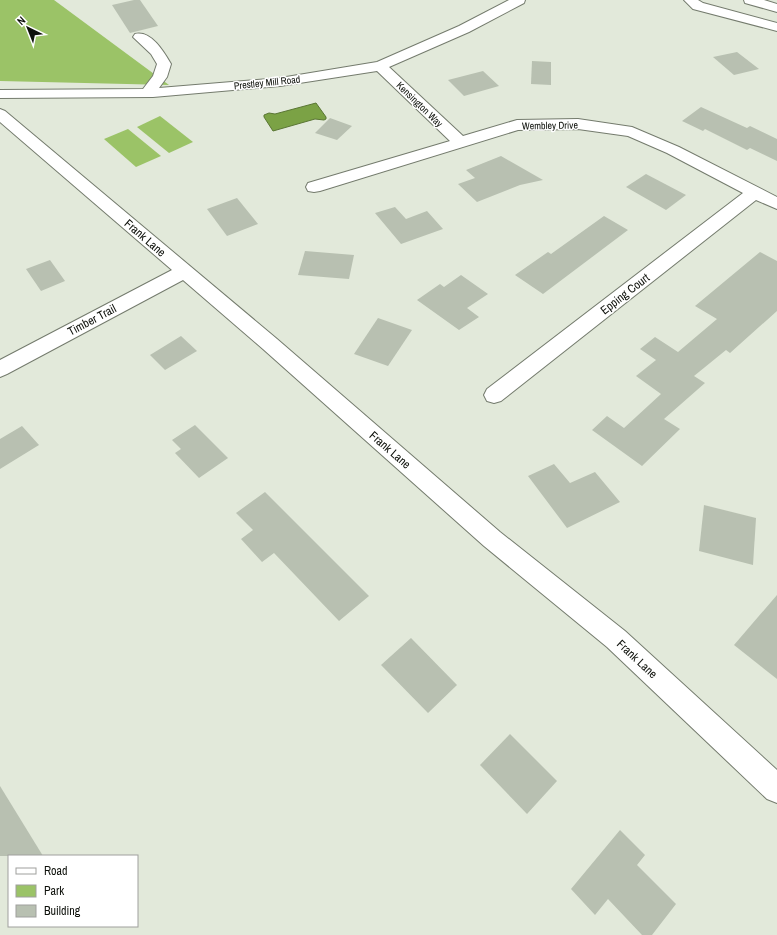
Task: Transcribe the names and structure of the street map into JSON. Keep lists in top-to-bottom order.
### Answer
{
  "streets": {
    "street": [
      "Prestley Mill Road",
      "Kensington Way",
      "Wembley Drive",
      "Frank Lane",
      "Epping Court",
      "Timber Trail"
    ]
  },
  "crossings": [
    ["Prestley Mill Road", "Kensington Way"],
    ["Kensington Way", "Wembley Drive"],
    ["Wembley Drive", "Epping Court"],
    ["Frank Lane", "Timber Trail"]
  ],
  "legend": ["Road", "Park", "Building"],
  "north": "top left"
}
